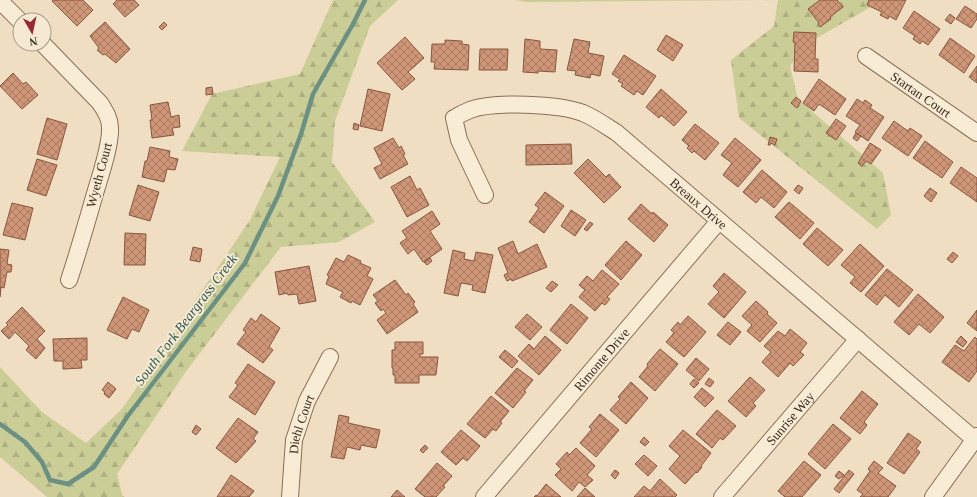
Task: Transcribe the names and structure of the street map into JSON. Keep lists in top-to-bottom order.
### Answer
{
  "streets": {
    "street": [
      "Startan Court",
      "Wyeth Court",
      "Breaux Drive",
      "Rimonte Drive",
      "Sunrise Way",
      "Diehl Court"
    ]
  },
  "crossings": [
    ["Breaux Drive", "Rimonte Drive"],
    ["Breaux Drive", "Sunrise Way"]
  ],
  "water": ["South Fork Beargrass Creek"],
  "north": "bottom"
}
